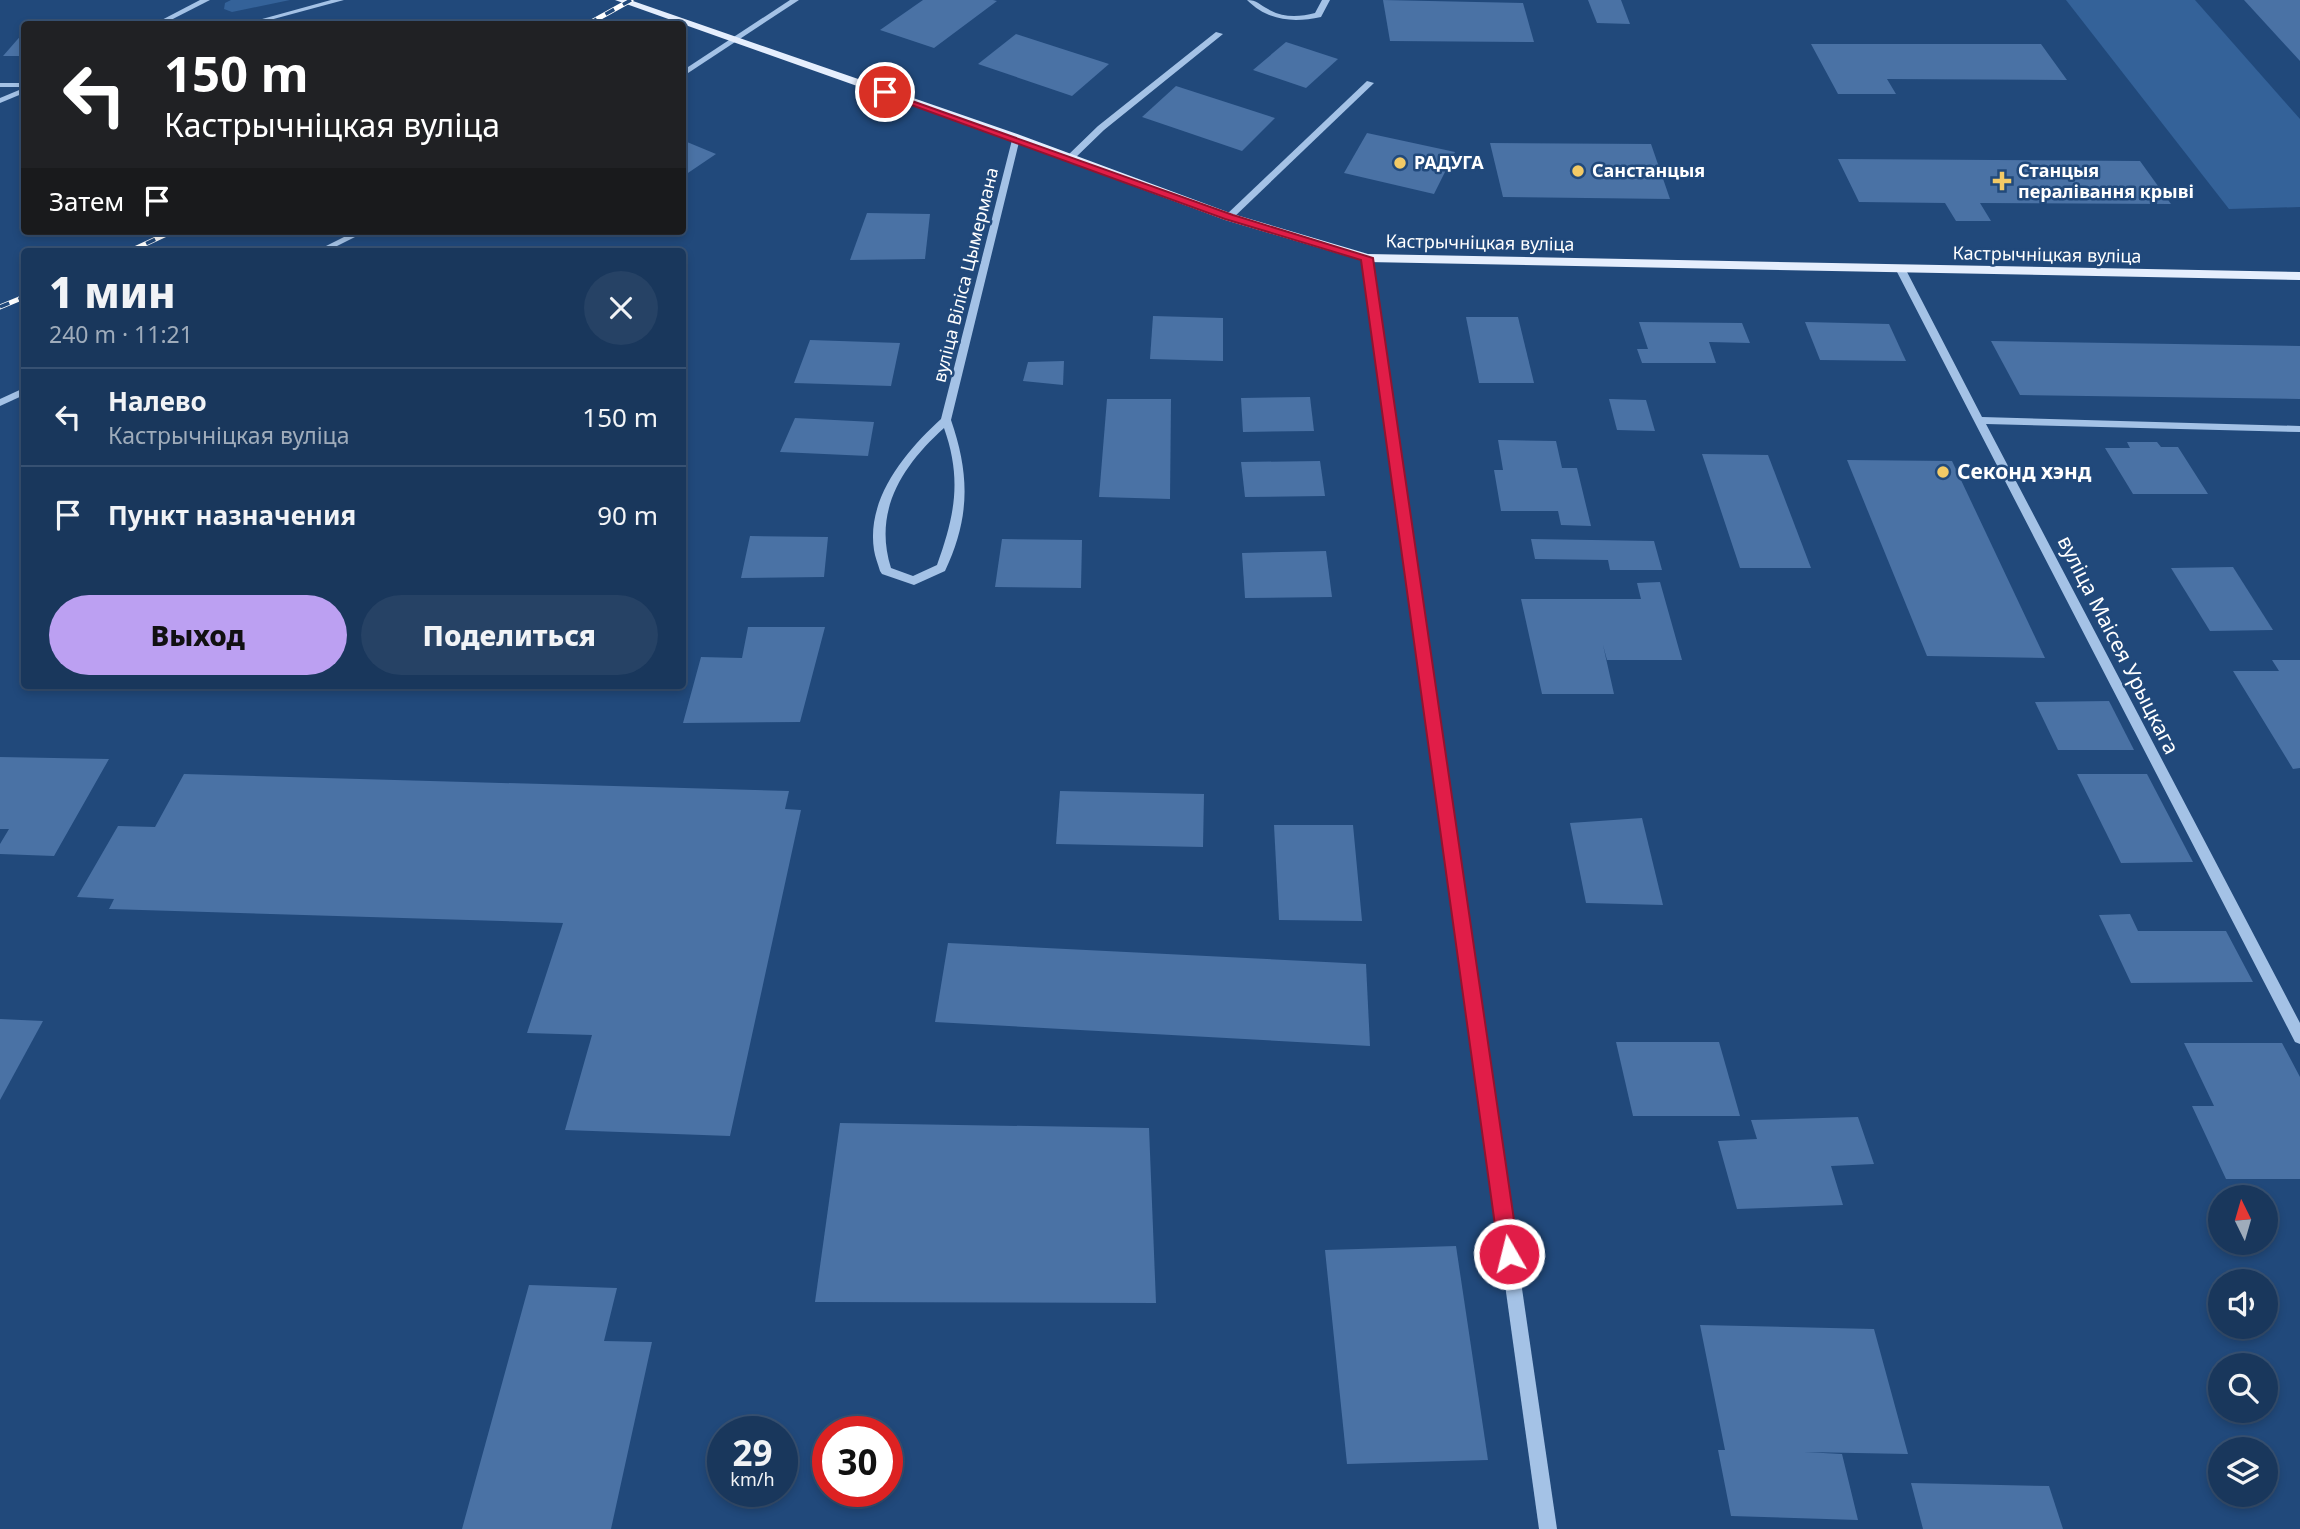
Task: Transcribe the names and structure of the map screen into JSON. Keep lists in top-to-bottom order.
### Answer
{
  "streets": {
    "main road": ["Кастрычніцкая вуліца"],
    "street": ["вуліца Віліса Цымермана", "вуліца Маісея Урыцкага"]
  },
  "crossings": [
    ["Кастрычніцкая вуліца", "вуліца Віліса Цымермана"],
    ["Кастрычніцкая вуліца", "вуліца Маісея Урыцкага"]
  ],
  "places": {
    "other": ["РАДУГА", "Санстанцыя", "Секонд хэнд"],
    "health": ["Станцыя пералівання крыві"]
  },
  "north": "top",
  "page": {
    "turn": ["150 m", "Кастрычніцкая вуліца"],
    "then": "Затем",
    "heading": ["1 мин", "240 m · 11:21"],
    "list": [
      {
        "name": "Налево",
        "note": "Кастрычніцкая вуліца",
        "value": "150 m"
      },
      {
        "name": "Пункт назначения",
        "value": "90 m"
      }
    ],
    "buttons": ["Выход", "Поделиться"],
    "speed": "29 km/h",
    "limit": "30"
  }
}
